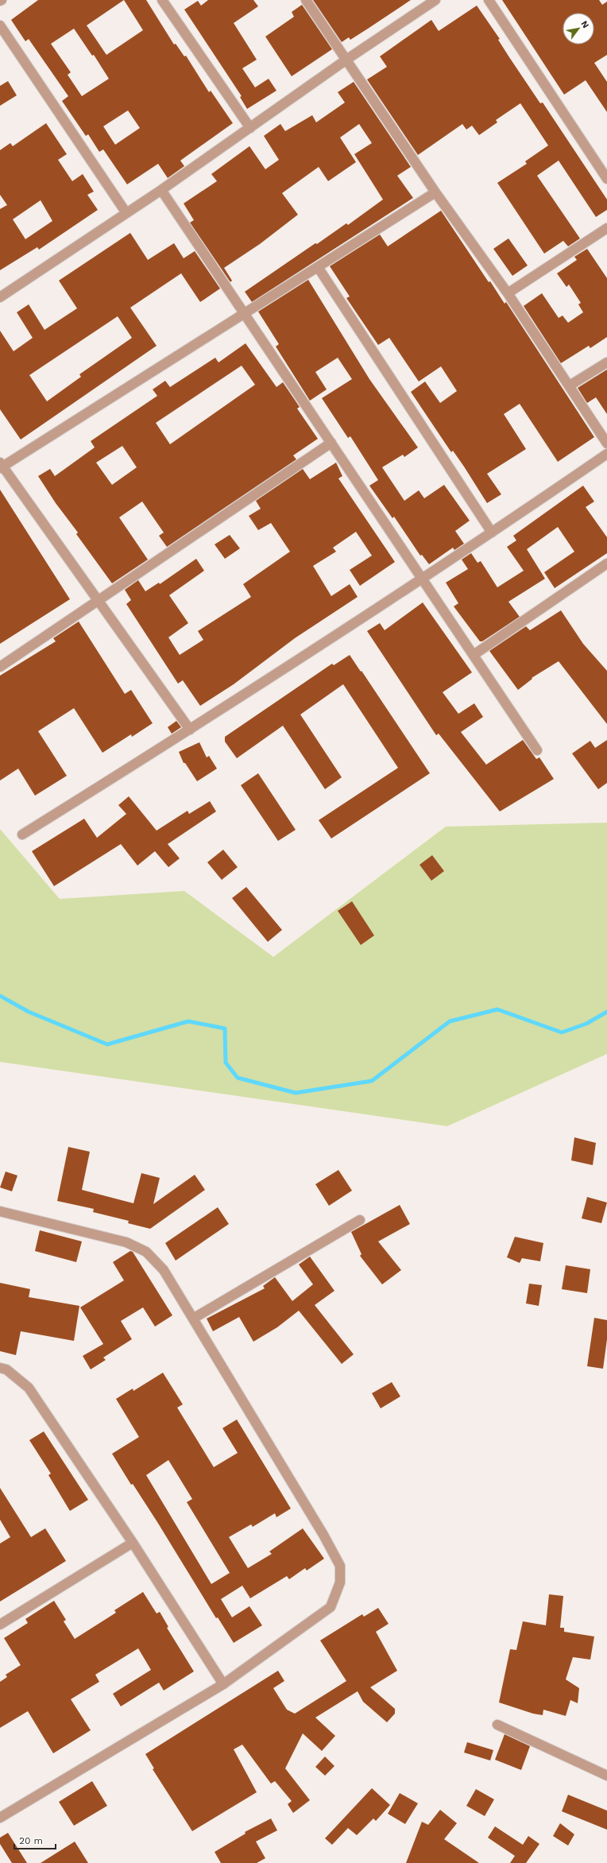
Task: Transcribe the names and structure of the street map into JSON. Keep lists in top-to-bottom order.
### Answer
{
  "scale_bar": "20 m",
  "north": "top right"
}
